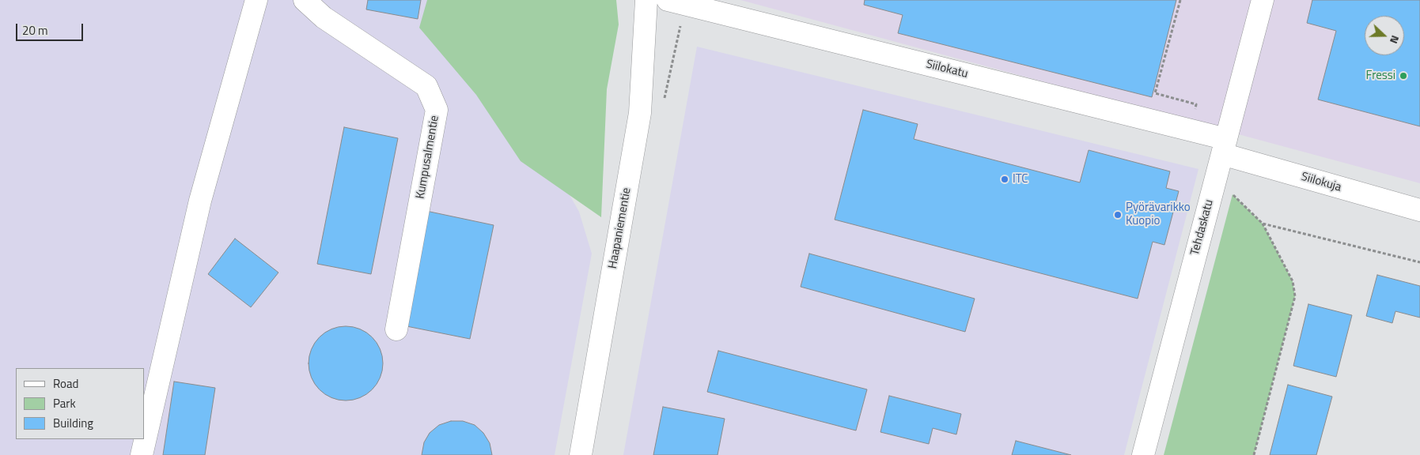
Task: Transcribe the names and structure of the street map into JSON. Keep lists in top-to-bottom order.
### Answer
{
  "streets": {
    "street": [
      "Siilokatu",
      "Kumpusalmentie",
      "Siilokuja",
      "Tehdaskatu",
      "Haapaniementie"
    ]
  },
  "crossings": [
    ["Siilokatu", "Siilokuja"],
    ["Siilokatu", "Tehdaskatu"],
    ["Siilokuja", "Tehdaskatu"]
  ],
  "places": ["Fressi", "ITC", "Pyörävarikko Kuopio"],
  "legend": ["Road", "Park", "Building"],
  "scale_bar": "20 m",
  "north": "right"
}
